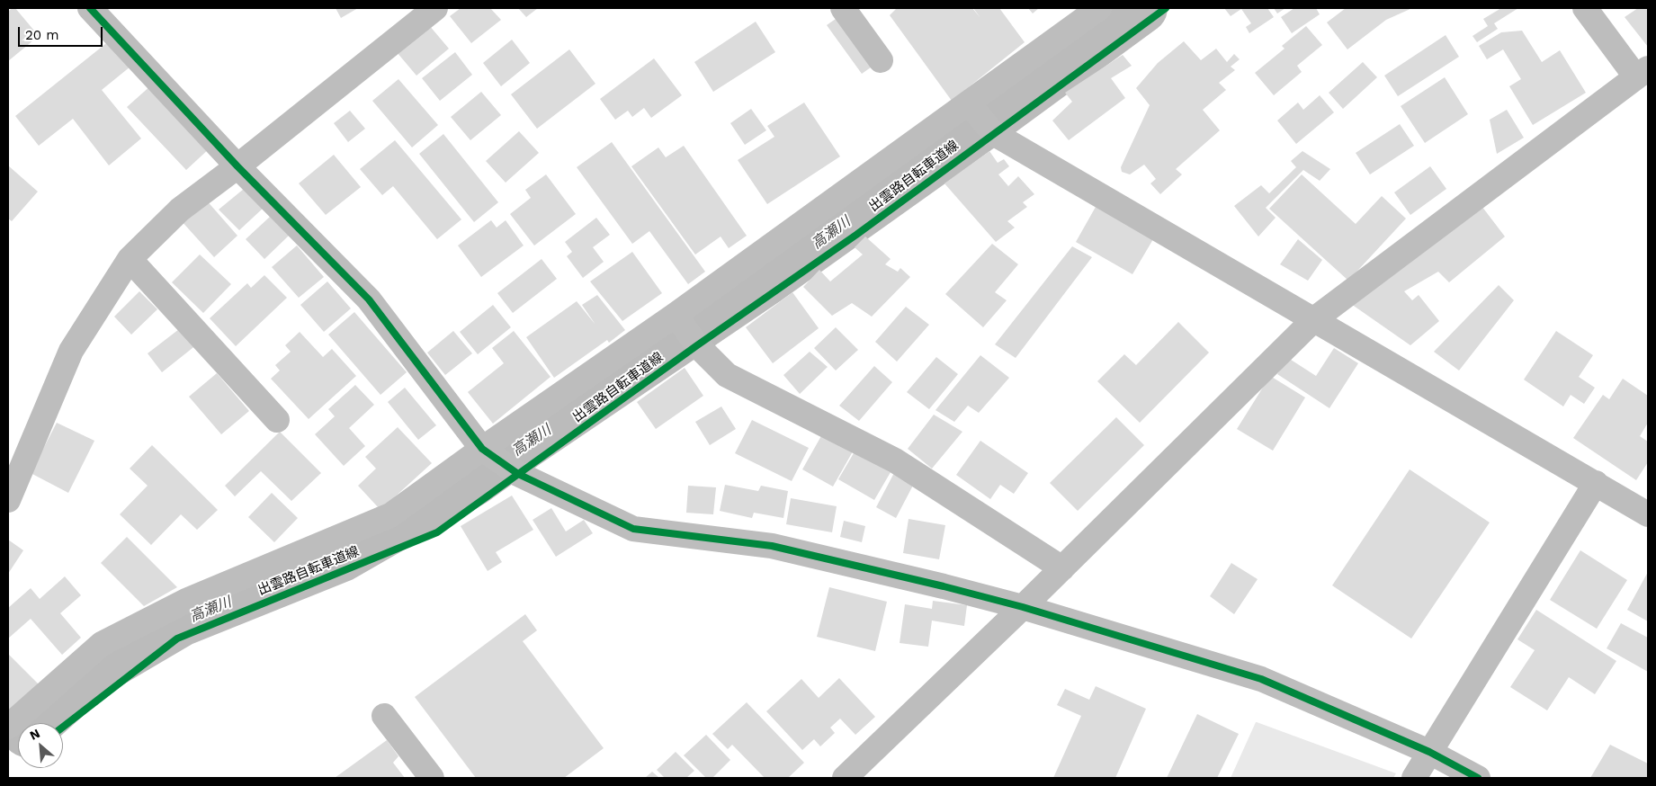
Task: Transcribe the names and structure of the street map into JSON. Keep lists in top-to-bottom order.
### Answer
{
  "streets": {
    "cycle path": ["出雲路自転車道線"]
  },
  "water": ["高瀬川"],
  "scale_bar": "20 m",
  "north": "top left"
}
